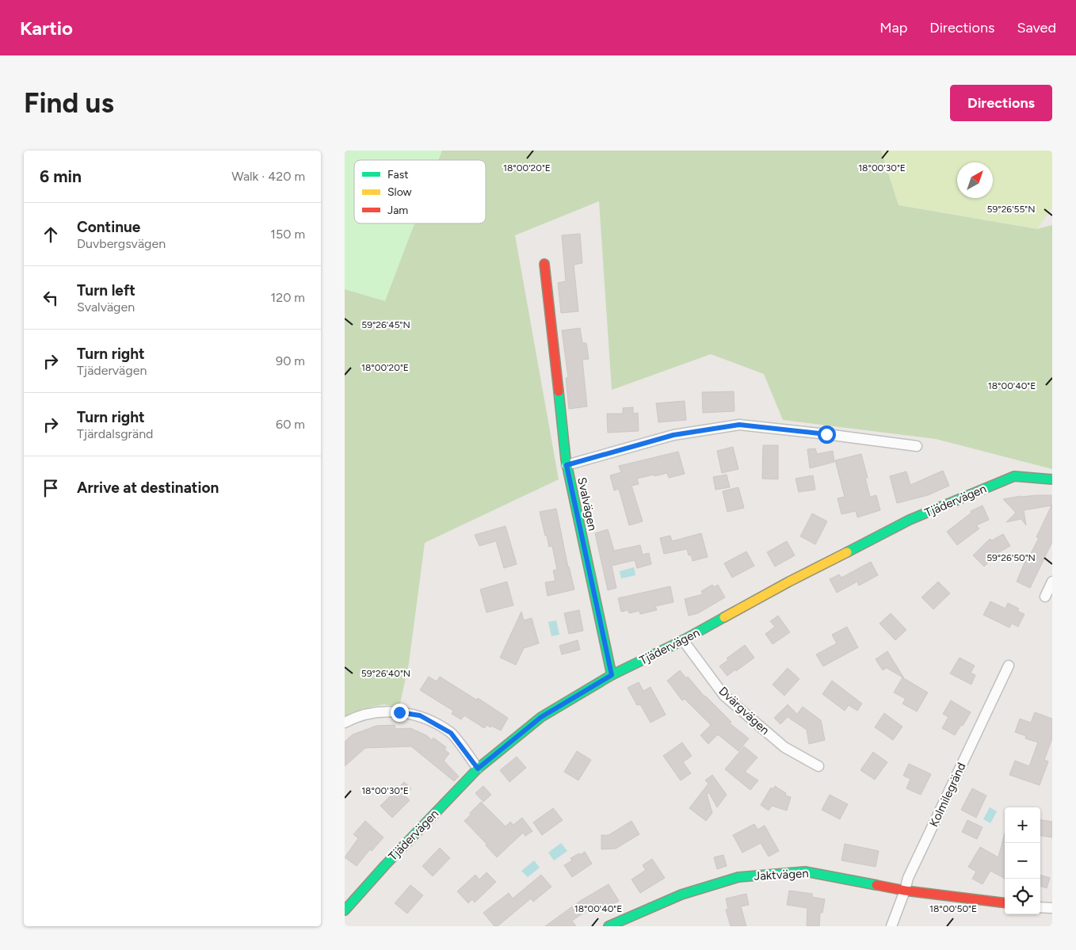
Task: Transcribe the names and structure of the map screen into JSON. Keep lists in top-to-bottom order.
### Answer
{
  "streets": {
    "street": [
      "Tjädervägen",
      "Svalvägen",
      "Dvärgvägen",
      "Kolmilegränd",
      "Jaktvägen"
    ]
  },
  "crossings": [
    ["Tjädervägen", "Svalvägen"],
    ["Tjädervägen", "Dvärgvägen"],
    ["Kolmilegränd", "Jaktvägen"]
  ],
  "legend": ["Fast", "Slow", "Jam"],
  "north": "top right",
  "page": {
    "header": "Kartio",
    "nav": ["Map", "Directions", "Saved"],
    "buttons": "Directions",
    "title": "Find us",
    "heading": ["6 min", "Walk · 420 m"],
    "list": [
      ["Continue", "Duvbergsvägen", "150 m"],
      ["Turn left", "Svalvägen", "120 m"],
      ["Turn right", "Tjädervägen", "90 m"],
      ["Turn right", "Tjärdalsgränd", "60 m"],
      "Arrive at destination"
    ],
    "map_buttons": ["+", "−"]
  },
  "coordinates": [
    "18°00'20\"E",
    "18°00'30\"E",
    "59°26'55\"N",
    "59°26'45\"N",
    "18°00'40\"E",
    "59°26'50\"N",
    "59°26'40\"N",
    "18°00'50\"E"
  ]
}
